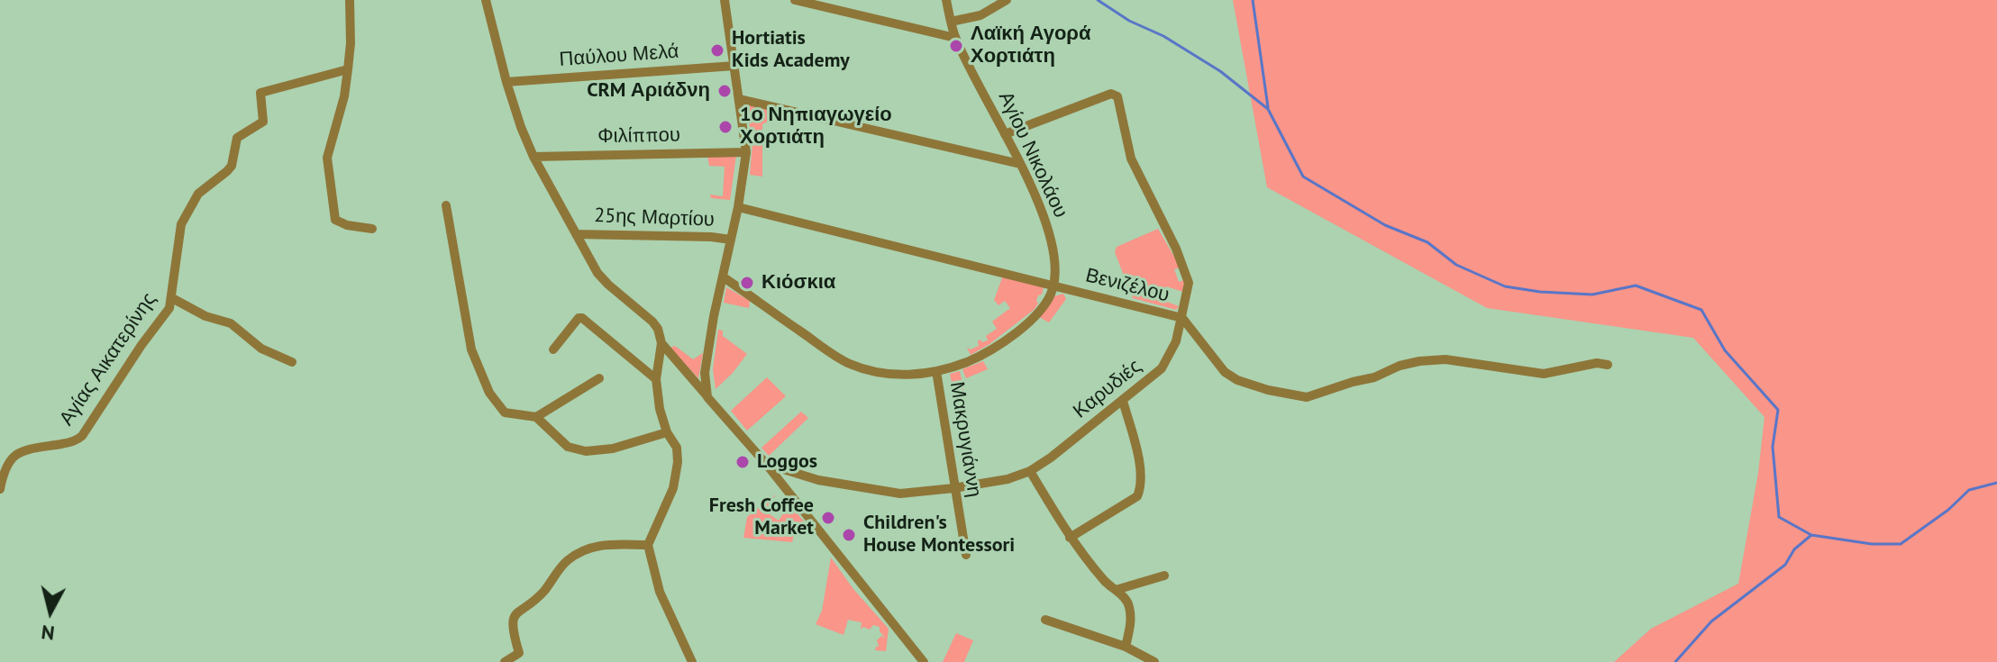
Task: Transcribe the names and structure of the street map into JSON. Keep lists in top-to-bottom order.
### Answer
{
  "streets": {
    "street": [
      "Παύλου Μελά",
      "Φιλίππου",
      "Αγίου Νικολάου",
      "25ης Μαρτίου",
      "Βενιζέλου",
      "Αγίας Αικατερίνης",
      "Καρυδιές",
      "Μακρυγιάννη"
    ]
  },
  "crossings": [
    ["Αγίου Νικολάου", "Βενιζέλου"],
    ["Αγίου Νικολάου", "Καρυδιές"],
    ["Βενιζέλου", "Καρυδιές"],
    ["Καρυδιές", "Μακρυγιάννη"]
  ],
  "places": [
    "Λαϊκή Αγορά Χορτιάτη",
    "Hortiatis Kids Academy",
    "CRM Αριάδνη",
    "1ο Νηπιαγωγείο Χορτιάτη",
    "Κιόσκια",
    "Loggos",
    "Fresh Coffee Market",
    "Children's House Montessori"
  ],
  "north": "bottom"
}
